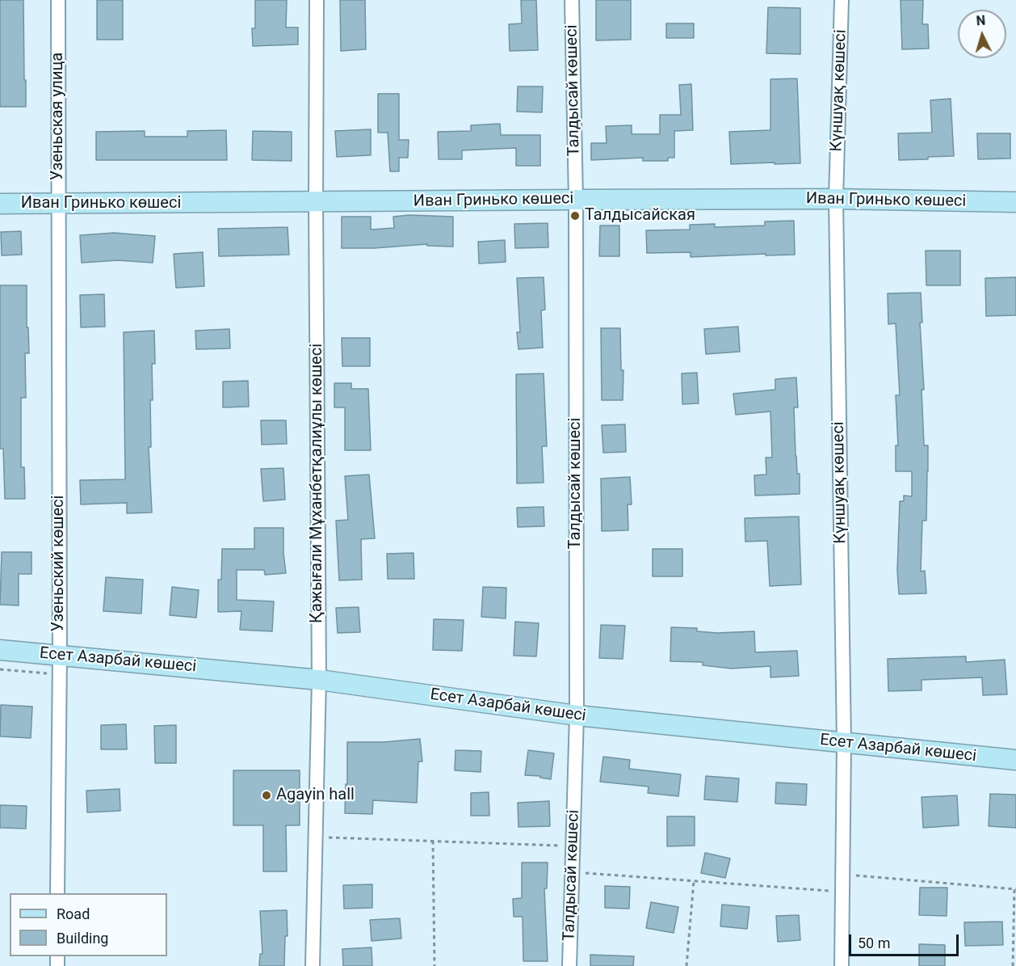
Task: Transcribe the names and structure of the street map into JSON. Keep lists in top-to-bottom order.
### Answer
{
  "streets": {
    "street": [
      "Талдысай көшесі",
      "Күншуақ көшесі",
      "Узеньская улица",
      "Иван Гринько көшесі",
      "Қажығали Мұханбетқалиұлы көшесі",
      "Узеньский көшесі",
      "Есет Азарбай көшесі"
    ]
  },
  "crossings": [
    ["Талдысай көшесі", "Иван Гринько көшесі"],
    ["Талдысай көшесі", "Есет Азарбай көшесі"],
    ["Күншуақ көшесі", "Иван Гринько көшесі"],
    ["Күншуақ көшесі", "Есет Азарбай көшесі"],
    ["Узеньская улица", "Иван Гринько көшесі"],
    ["Узеньская улица", "Узеньский көшесі"],
    ["Иван Гринько көшесі", "Қажығали Мұханбетқалиұлы көшесі"],
    ["Қажығали Мұханбетқалиұлы көшесі", "Есет Азарбай көшесі"],
    ["Узеньский көшесі", "Есет Азарбай көшесі"]
  ],
  "places": ["Талдысайская", "Agayin hall"],
  "legend": ["Road", "Building"],
  "scale_bar": "50 m",
  "north": "top"
}
